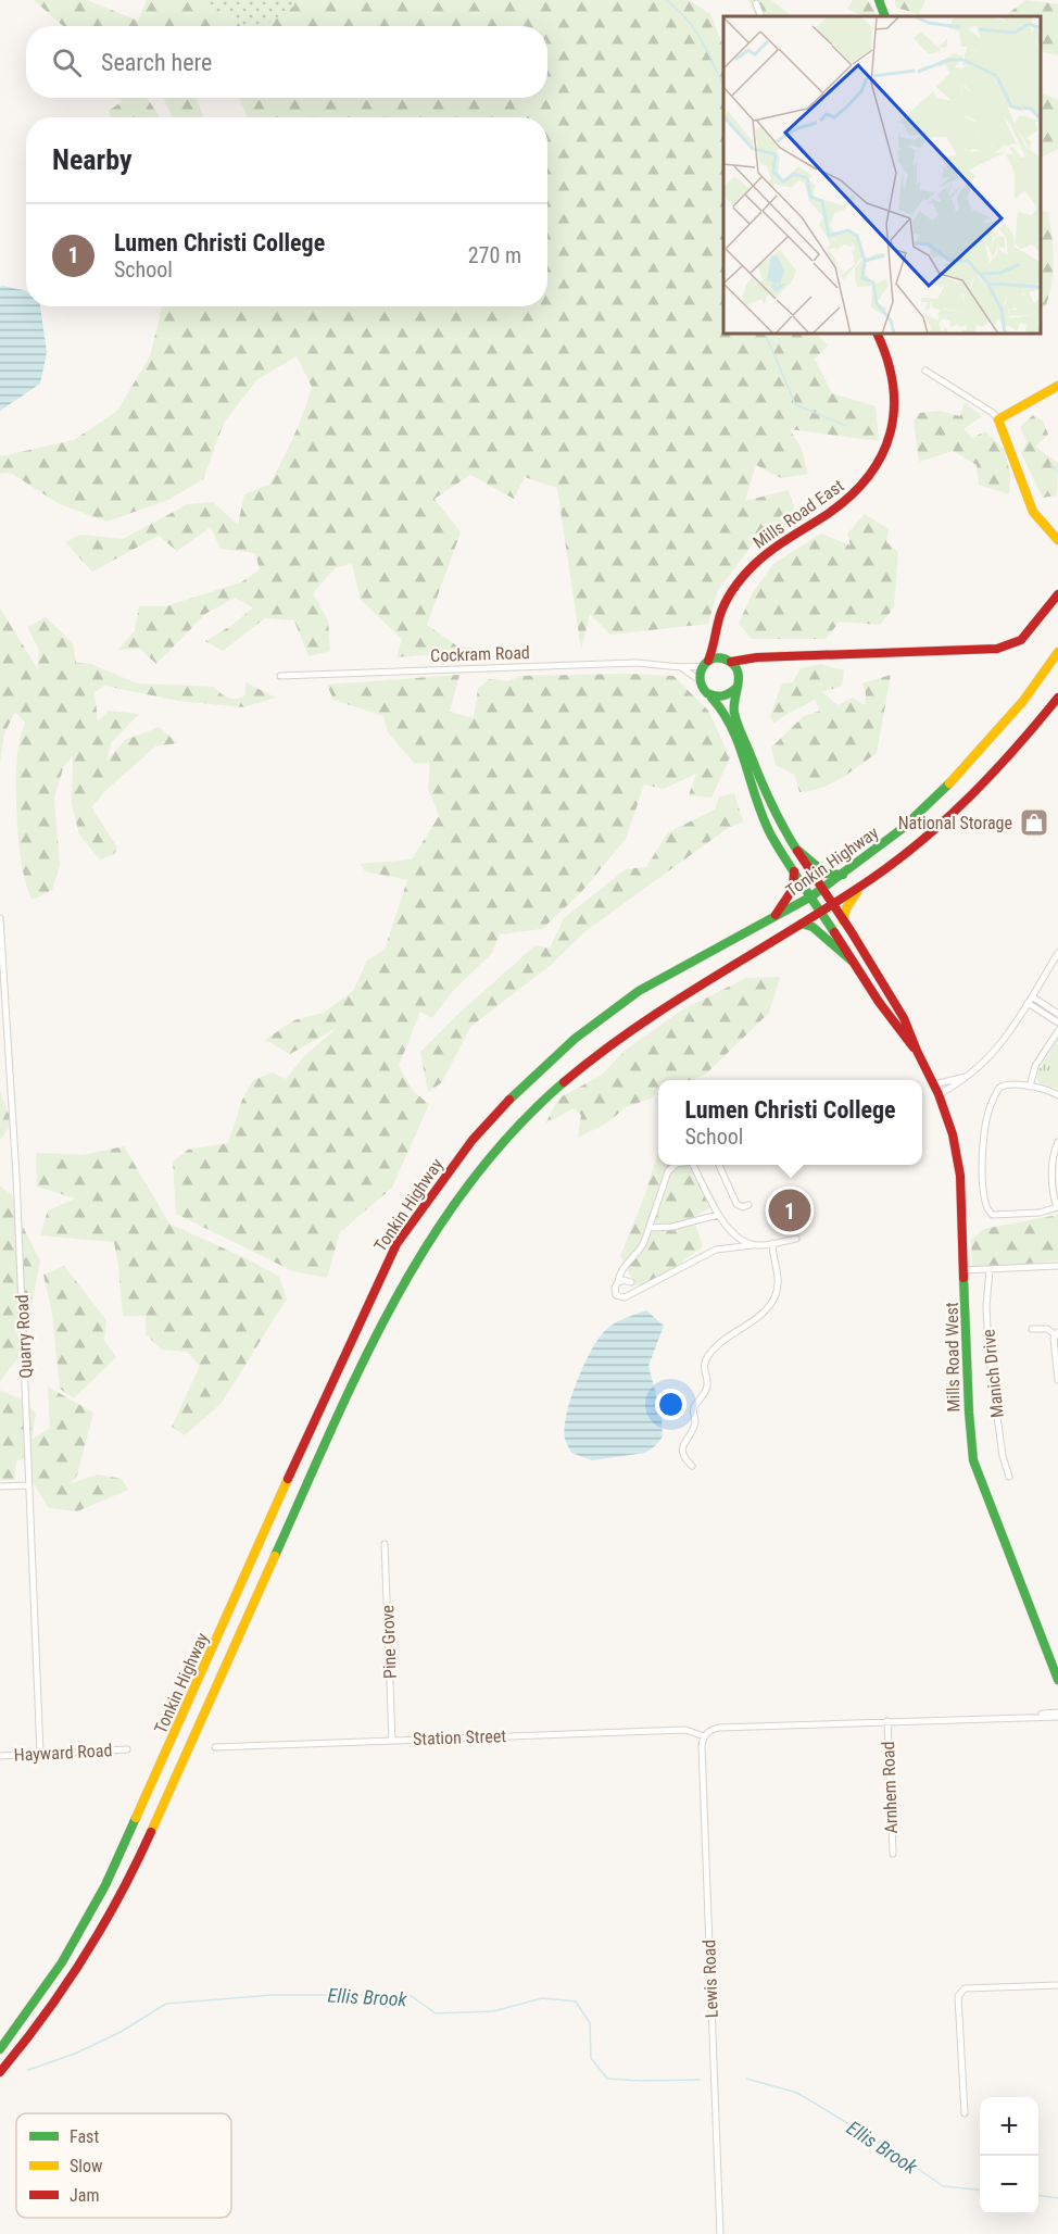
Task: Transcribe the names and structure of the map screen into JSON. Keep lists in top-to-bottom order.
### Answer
{
  "streets": {
    "main road": ["Mills Road East", "Tonkin Highway", "Mills Road West"],
    "street": [
      "Cockram Road",
      "Quarry Road",
      "Manich Drive",
      "Pine Grove",
      "Station Street",
      "Hayward Road",
      "Arnhem Road",
      "Lewis Road"
    ]
  },
  "crossings": [
    ["Mills Road East", "Cockram Road"],
    ["Tonkin Highway", "Mills Road West"],
    ["Quarry Road", "Hayward Road"],
    ["Pine Grove", "Station Street"],
    ["Station Street", "Lewis Road"]
  ],
  "water": ["Ellis Brook"],
  "places": {
    "shop": ["National Storage"]
  },
  "legend": ["Fast", "Slow", "Jam"],
  "page": {
    "search": "Search here",
    "heading": "Nearby",
    "list": [
      {
        "mark": "1",
        "name": "Lumen Christi College",
        "note": "School",
        "value": "270 m"
      }
    ],
    "popup": ["Lumen Christi College", "School"],
    "pins": "1",
    "map_buttons": ["+", "−"]
  }
}
